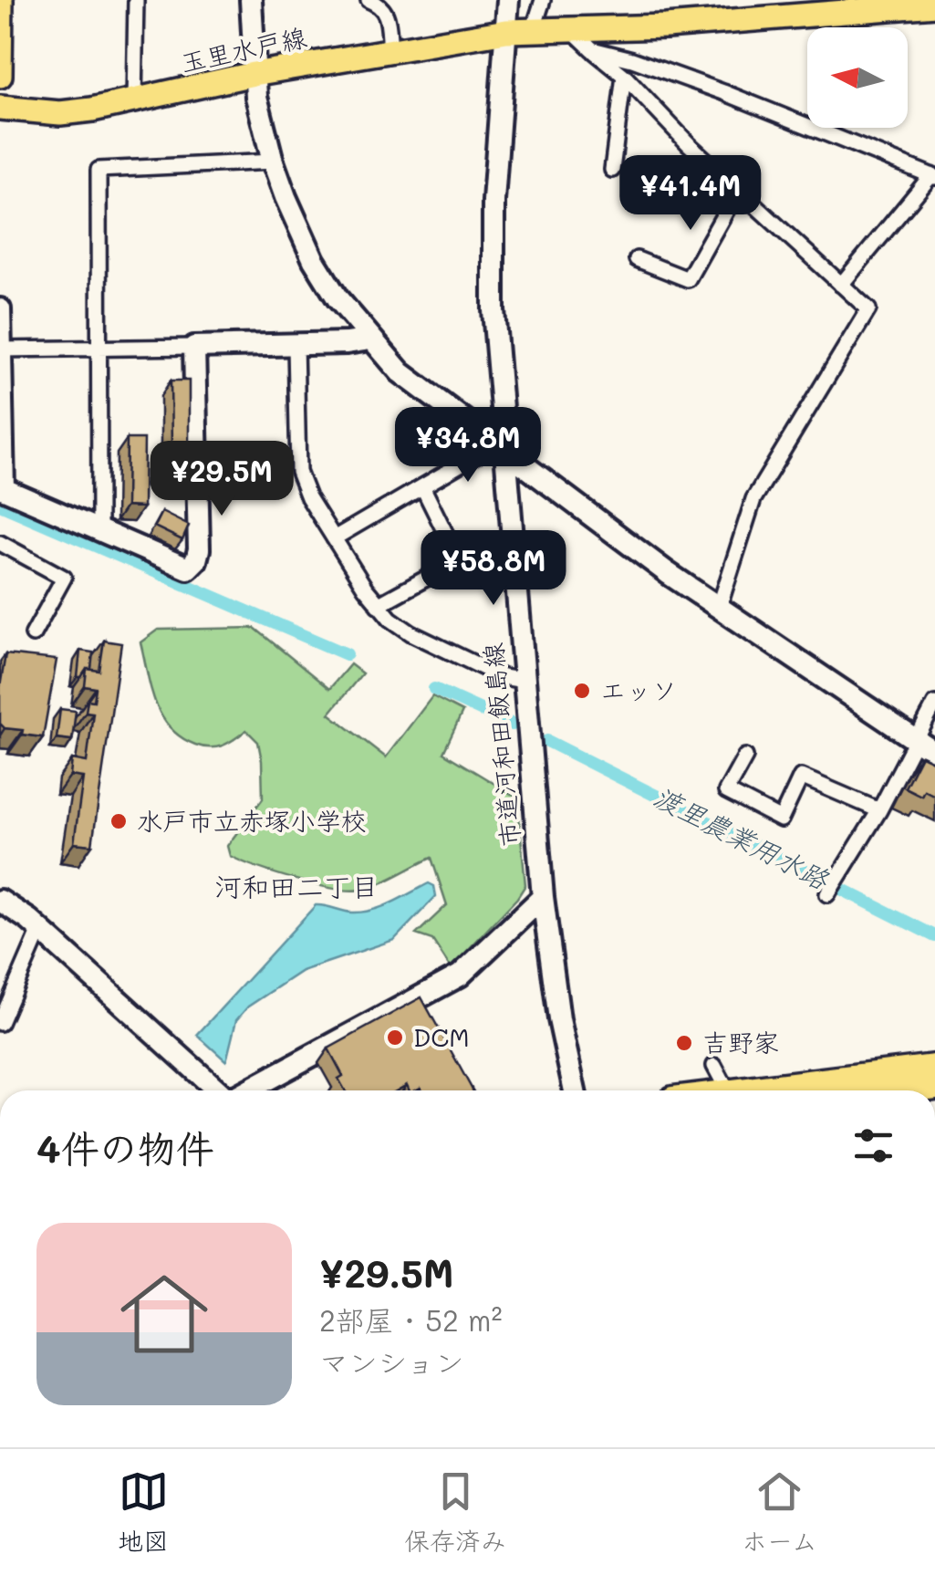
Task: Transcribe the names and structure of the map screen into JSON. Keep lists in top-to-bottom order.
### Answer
{
  "streets": {
    "main road": ["玉里水戸線"],
    "street": ["市道河和田飯島線"]
  },
  "crossings": [
    ["玉里水戸線", "市道河和田飯島線"]
  ],
  "districts": ["河和田二丁目"],
  "water": ["渡里農業用水路"],
  "places": [
    "エッソ",
    "水戸市立赤塚小学校",
    "DCM",
    "吉野家"
  ],
  "north": "left",
  "page": {
    "price": [
      "¥41.4M",
      "¥34.8M",
      "¥29.5M",
      "¥58.8M"
    ],
    "heading": "4件の物件",
    "list": [
      {
        "name": "¥29.5M",
        "note": "2部屋 · 52 m² · マンション"
      }
    ],
    "tabs": ["地図", "保存済み", "ホーム"]
  }
}
